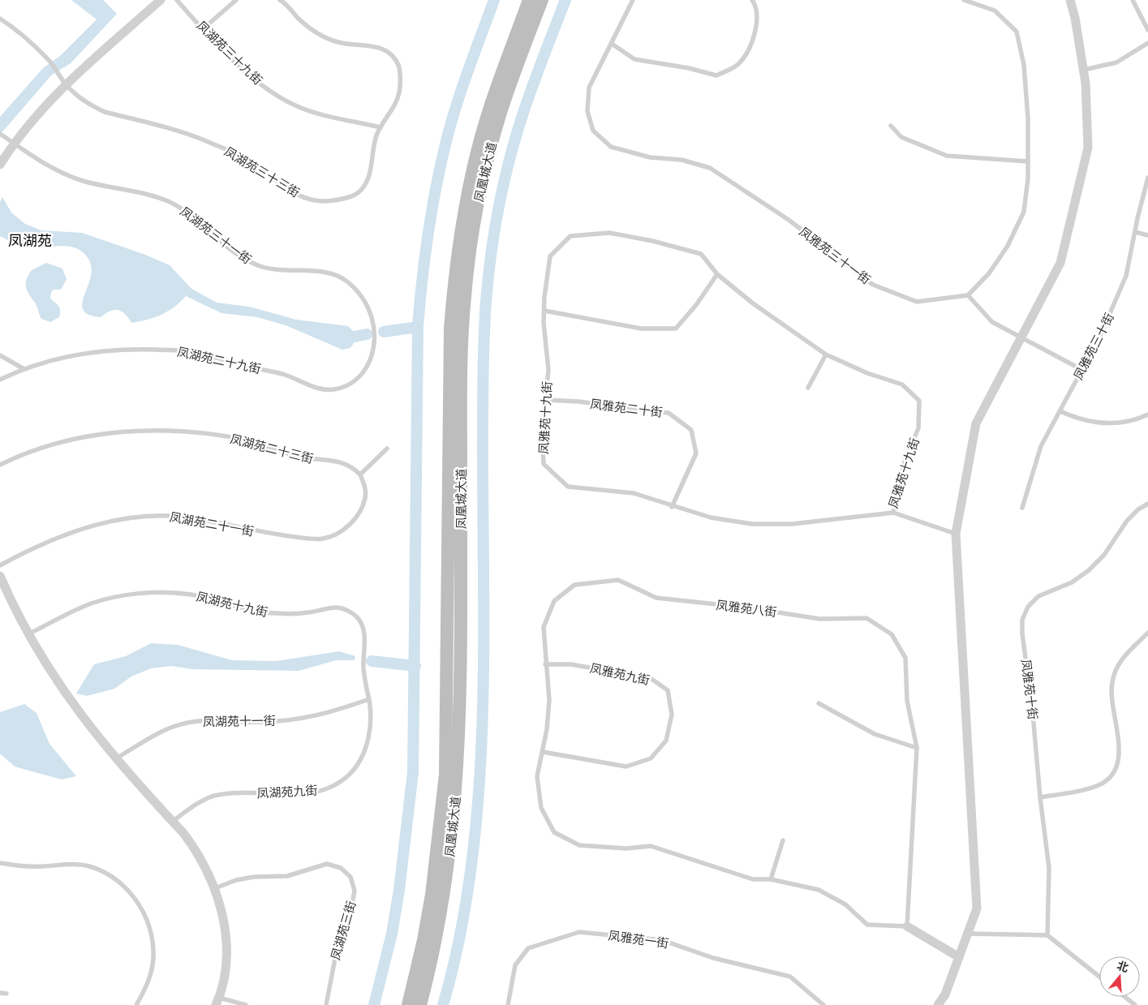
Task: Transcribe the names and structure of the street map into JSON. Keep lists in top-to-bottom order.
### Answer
{
  "streets": {
    "main road": ["凤凰城大道"],
    "lane": [
      "凤湖苑三十九街",
      "凤湖苑三十三街",
      "凤湖苑三十一街",
      "凤雅苑三十一街",
      "凤雅苑三十街",
      "凤湖苑二十九街",
      "凤雅苑二十街",
      "凤雅苑十九街",
      "凤湖苑二十三街",
      "凤湖苑二十一街",
      "凤湖苑十九街",
      "凤雅苑八街",
      "凤雅苑九街",
      "凤雅苑十街",
      "凤湖苑十一街",
      "凤湖苑九街",
      "凤湖苑三街",
      "凤雅苑一街"
    ]
  },
  "crossings": [
    ["凤湖苑三十九街", "凤湖苑三十三街"],
    ["凤湖苑三十一街", "凤湖苑二十九街"],
    ["凤雅苑二十街", "凤雅苑十九街"],
    ["凤湖苑二十三街", "凤湖苑二十一街"],
    ["凤湖苑十九街", "凤湖苑十一街"],
    ["凤湖苑十九街", "凤湖苑九街"],
    ["凤雅苑八街", "凤雅苑九街"],
    ["凤湖苑十一街", "凤湖苑九街"]
  ],
  "districts": ["凤湖苑"],
  "north": "top"
}
